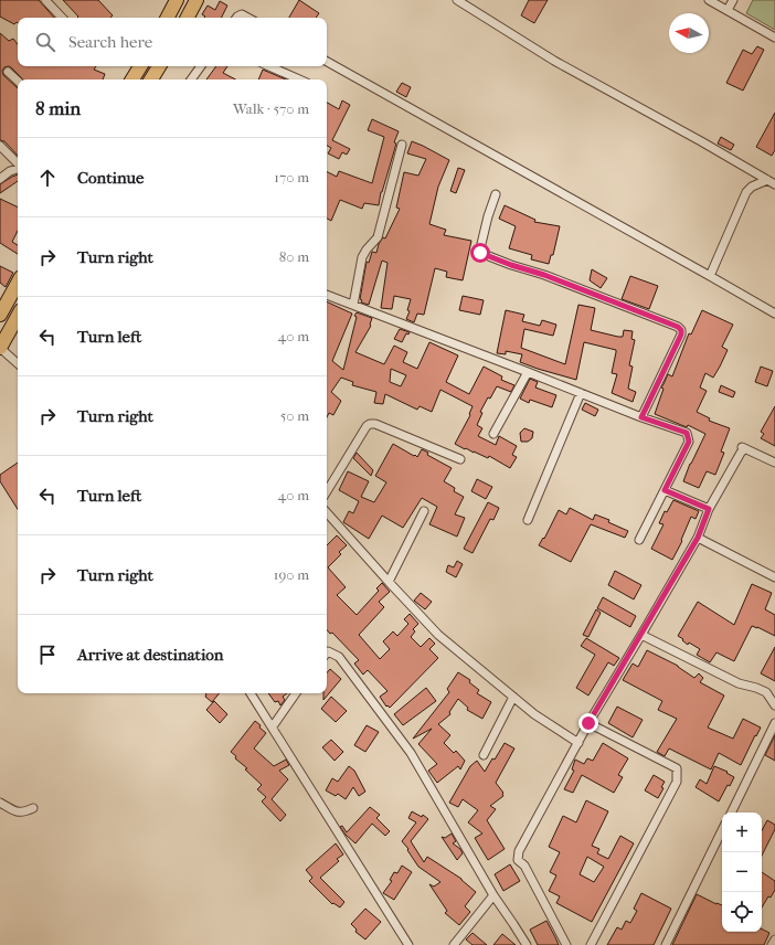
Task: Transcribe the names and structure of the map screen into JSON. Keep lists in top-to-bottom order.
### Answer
{
  "north": "left",
  "page": {
    "search": "Search here",
    "heading": ["8 min", "Walk · 570 m"],
    "list": [
      ["Continue", "170 m"],
      ["Turn right", "80 m"],
      ["Turn left", "40 m"],
      ["Turn right", "50 m"],
      ["Turn left", "40 m"],
      ["Turn right", "190 m"],
      "Arrive at destination"
    ],
    "map_buttons": ["+", "−"]
  }
}
